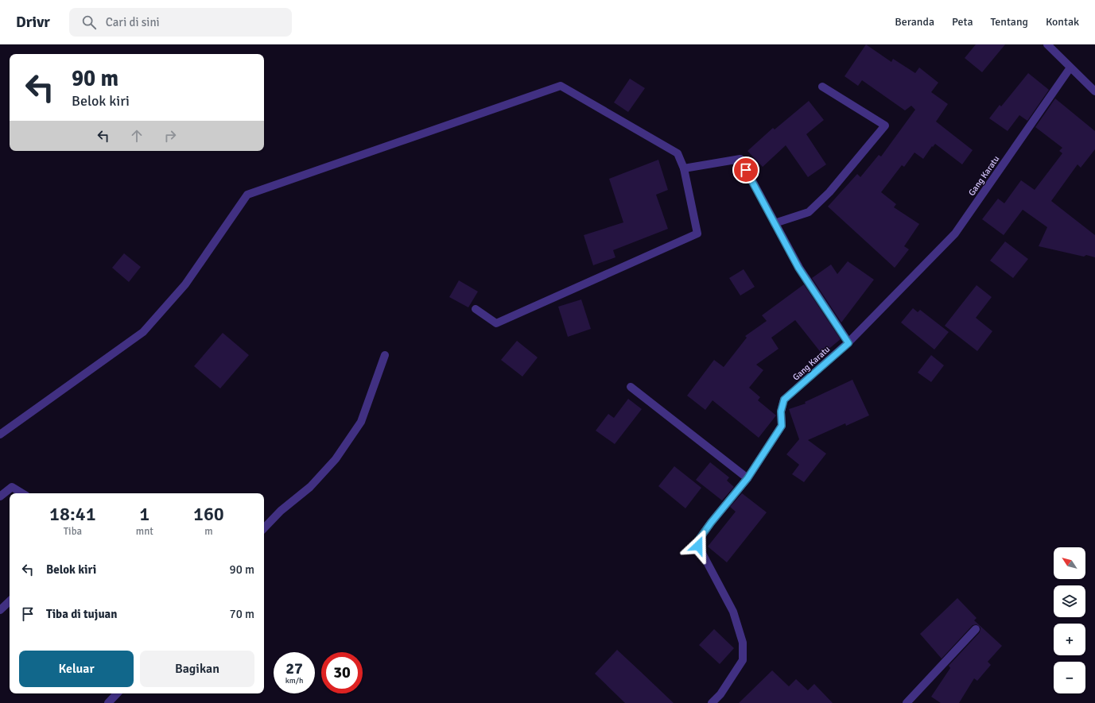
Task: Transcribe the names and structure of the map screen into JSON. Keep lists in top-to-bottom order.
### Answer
{
  "streets": {
    "street": ["Gang Karatu"]
  },
  "north": "top left",
  "page": {
    "header": "Drivr",
    "search": "Cari di sini",
    "nav": [
      "Beranda",
      "Peta",
      "Tentang",
      "Kontak"
    ],
    "turn": ["90 m", "Belok kiri"],
    "eta": [
      "18:41",
      "Tiba",
      "1",
      "mnt",
      "160",
      "m"
    ],
    "map_buttons": ["+", "−"],
    "list": [
      {
        "name": "Belok kiri",
        "value": "90 m"
      },
      {
        "name": "Tiba di tujuan",
        "value": "70 m"
      }
    ],
    "buttons": ["Keluar", "Bagikan"],
    "speed": "27 km/h",
    "limit": "30"
  }
}
